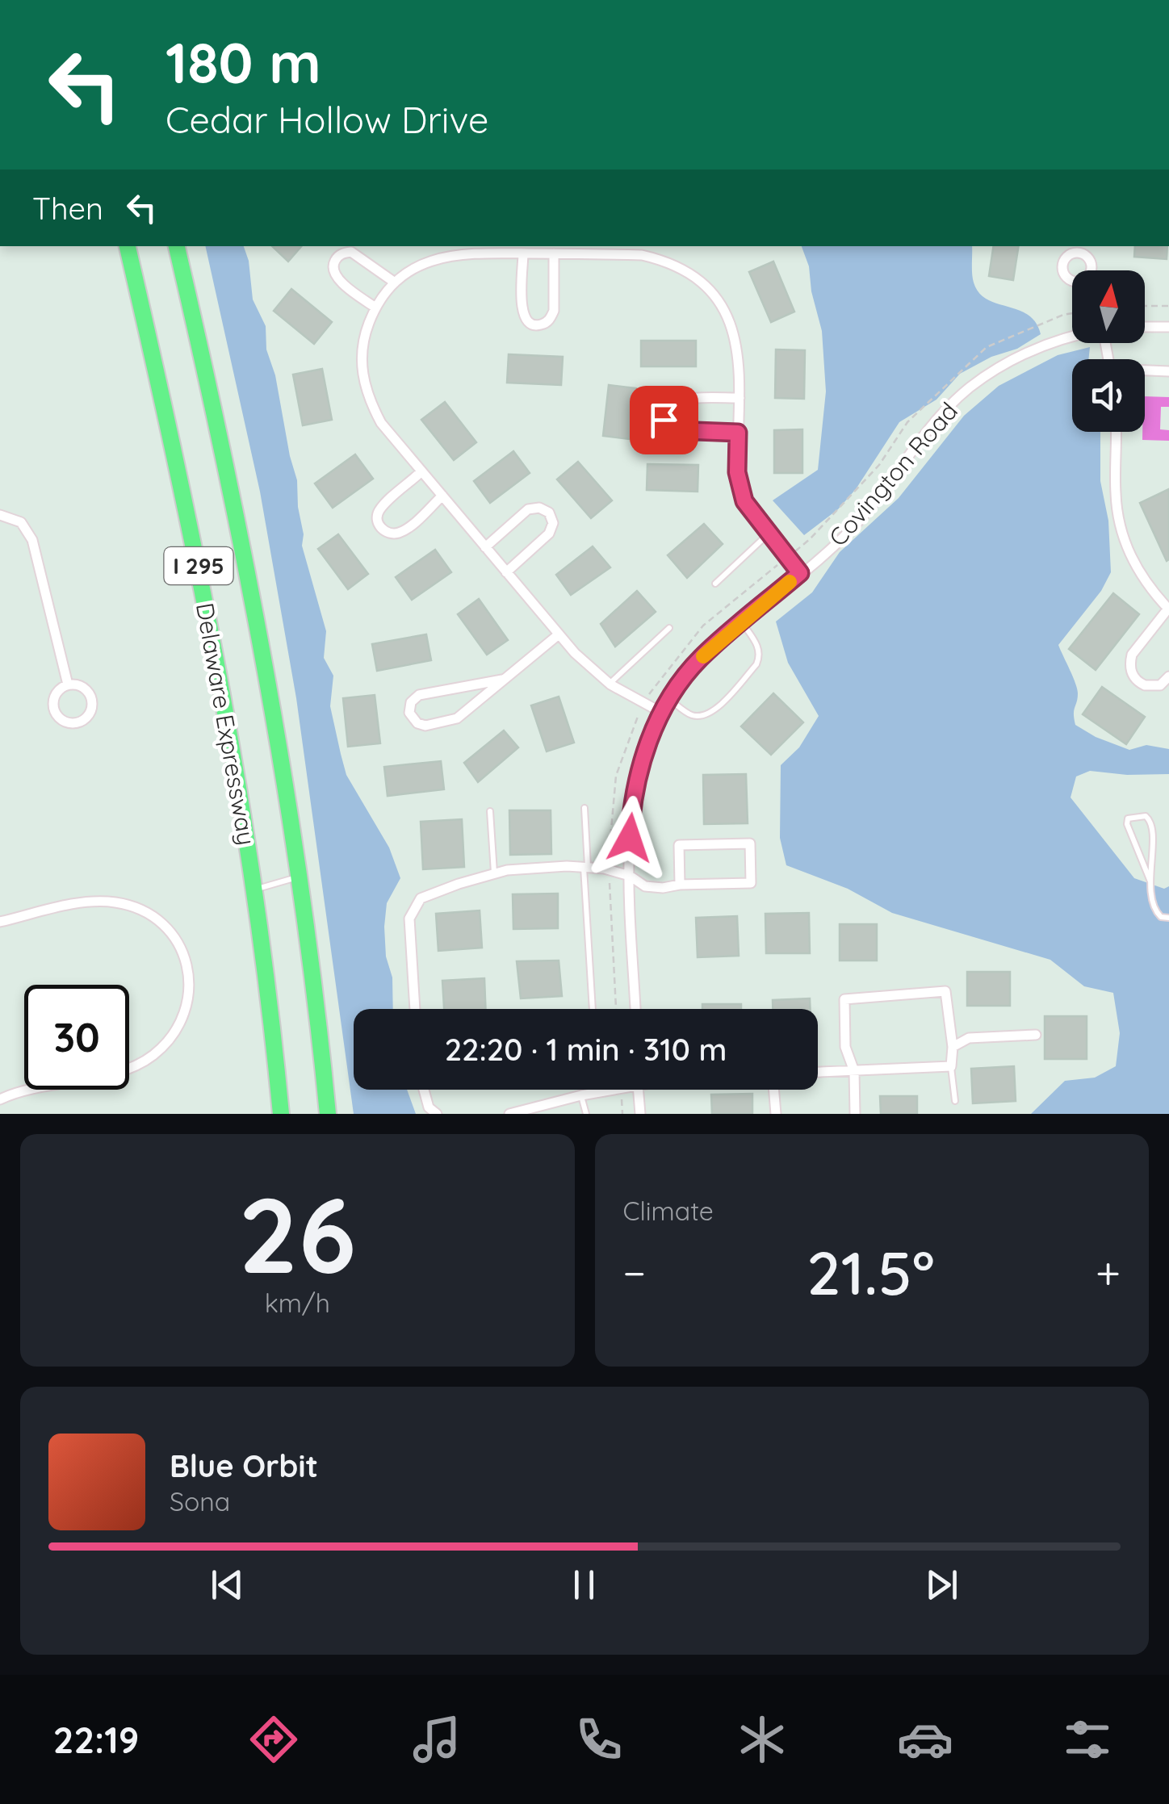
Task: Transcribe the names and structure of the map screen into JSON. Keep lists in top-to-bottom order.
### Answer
{
  "streets": {
    "highway": ["I 295", "Delaware Expressway"],
    "street": ["Covington Road"]
  },
  "north": "top",
  "page": {
    "turn": ["180 m", "Cedar Hollow Drive"],
    "then": "Then",
    "limit": "30",
    "trip": "22:20 · 1 min · 310 m",
    "tile": [
      ["26", "km/h"],
      "Climate"
    ],
    "heat": ["−", "21.5°", "+"],
    "song": ["Blue Orbit", "Sona"],
    "tabs": "22:19"
  }
}
